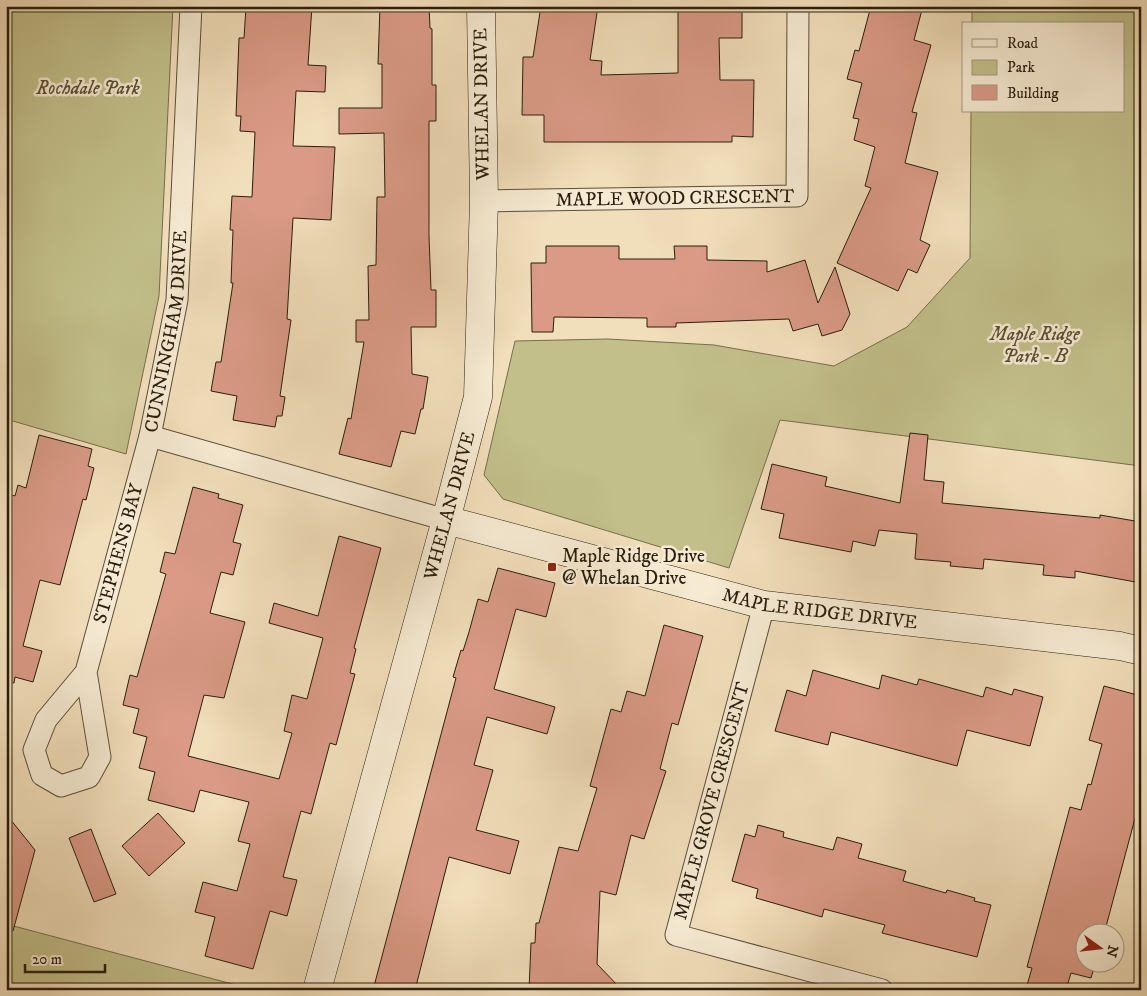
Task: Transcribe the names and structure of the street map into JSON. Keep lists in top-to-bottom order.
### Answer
{
  "streets": {
    "street": [
      "WHELAN DRIVE",
      "MAPLE WOOD CRESCENT",
      "CUNNINGHAM DRIVE",
      "STEPHENS BAY",
      "MAPLE RIDGE DRIVE",
      "MAPLE GROVE CRESCENT"
    ]
  },
  "crossings": [
    ["WHELAN DRIVE", "MAPLE WOOD CRESCENT"],
    ["WHELAN DRIVE", "CUNNINGHAM DRIVE"],
    ["WHELAN DRIVE", "MAPLE RIDGE DRIVE"],
    ["CUNNINGHAM DRIVE", "STEPHENS BAY"],
    ["CUNNINGHAM DRIVE", "MAPLE RIDGE DRIVE"],
    ["MAPLE RIDGE DRIVE", "MAPLE GROVE CRESCENT"]
  ],
  "parks": ["Rochdale Park", "Maple Ridge Park - B"],
  "places": {
    "transit": ["Maple Ridge Drive @ Whelan Drive"]
  },
  "legend": ["Road", "Park", "Building"],
  "scale_bar": "20 m",
  "north": "right"
}
